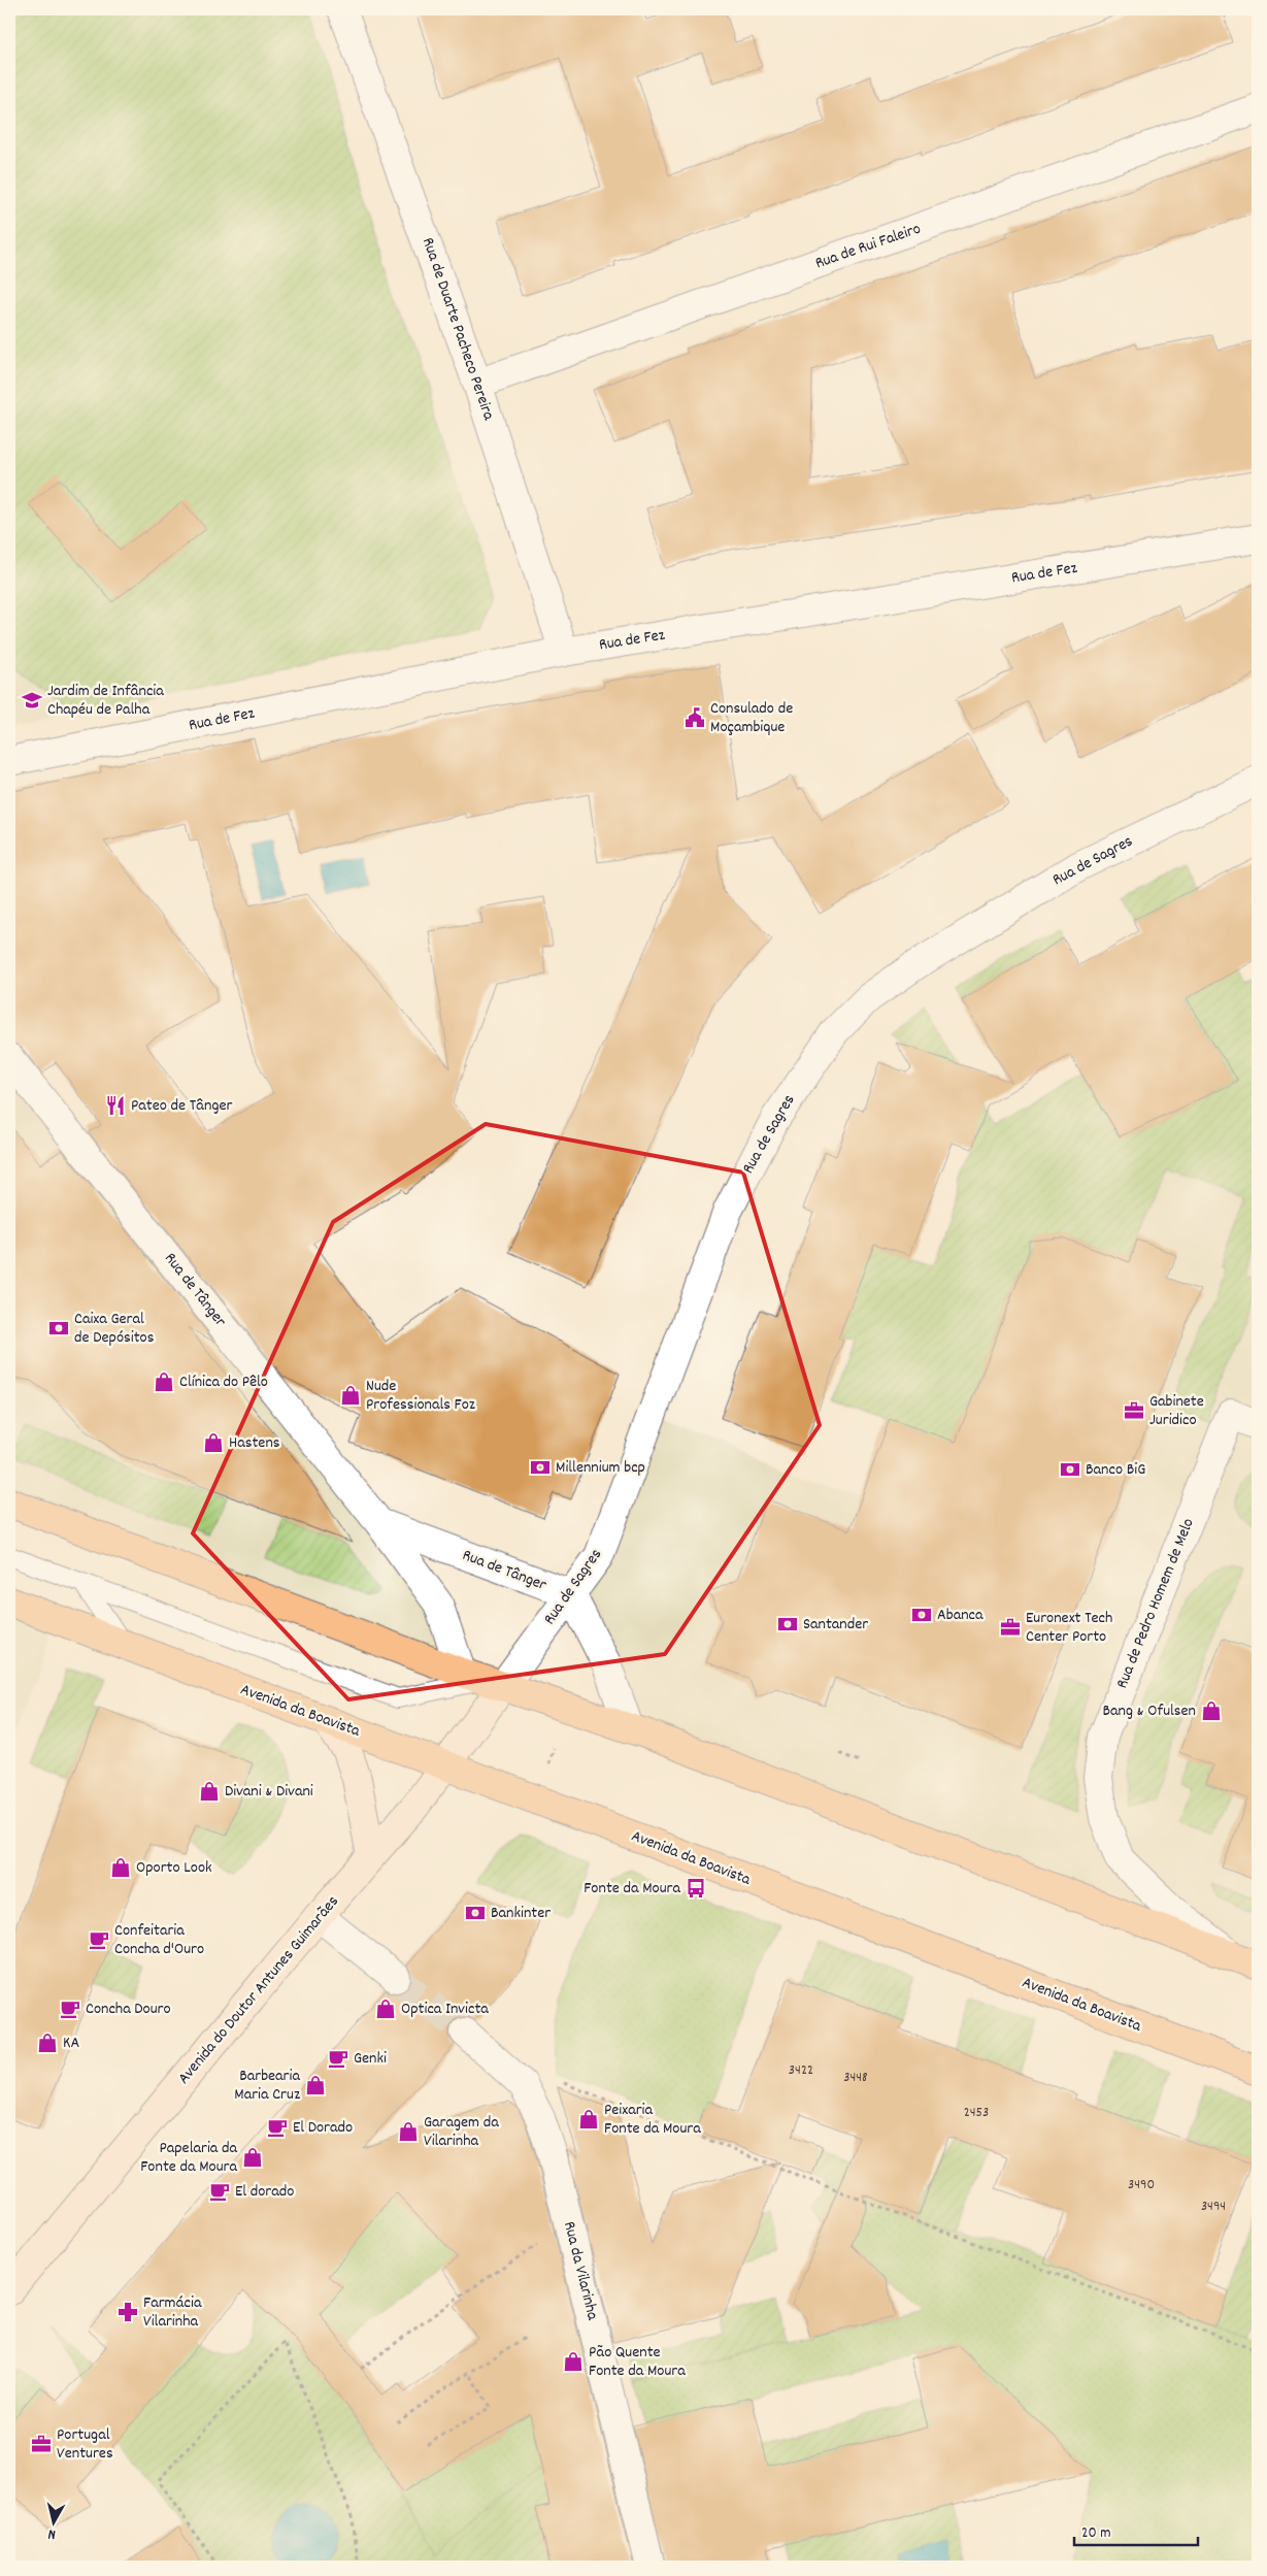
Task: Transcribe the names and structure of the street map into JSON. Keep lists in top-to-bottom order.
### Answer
{
  "streets": {
    "main road": ["Avenida da Boavista", "Avenida do Doutor Antunes Guimarães"],
    "street": [
      "Rua de Rui Faleiro",
      "Rua de Duarte Pacheco Pereira",
      "Rua de Fez",
      "Rua de Sagres",
      "Rua de Tânger",
      "Rua de Pedro Homem de Melo",
      "Rua da Vilarinha"
    ]
  },
  "crossings": [
    ["Rua de Rui Faleiro", "Rua de Duarte Pacheco Pereira"],
    ["Rua de Duarte Pacheco Pereira", "Rua de Fez"],
    ["Rua de Sagres", "Rua de Tânger"],
    ["Rua de Sagres", "Avenida do Doutor Antunes Guimarães"],
    ["Rua de Tânger", "Avenida do Doutor Antunes Guimarães"],
    ["Avenida da Boavista", "Avenida do Doutor Antunes Guimarães"]
  ],
  "places": {
    "school or university": ["Jardim de Infância Chapéu de Palha"],
    "public building": ["Consulado de Moçambique"],
    "restaurant": ["Pateo de Tânger"],
    "bank": [
      "Caixa Geral de Depósitos",
      "Millennium bcp",
      "Banco BiG",
      "Abanca",
      "Santander",
      "Bankinter"
    ],
    "shop": [
      "Clínica do Pêlo",
      "Nude Professionals Foz",
      "Hastens",
      "Bang & Ofulsen",
      "Divani & Divani",
      "Oporto Look",
      "Optica Invicta",
      "KA",
      "Barbearia Maria Cruz",
      "Peixaria Fonte da Moura",
      "Garagem da Vilarinha",
      "Papelaria da Fonte da Moura",
      "Pão Quente Fonte da Moura"
    ],
    "office": ["Gabinete Juridico", "Euronext Tech Center Porto", "Portugal Ventures"],
    "bus stop": ["Fonte da Moura"],
    "cafe": [
      "Confeitaria Concha d'Ouro",
      "Concha Douro",
      "Genki",
      "El Dorado",
      "El dorado"
    ],
    "pharmacy": ["Farmácia Vilarinha"]
  },
  "house_numbers": [
    "3422",
    "3448",
    "2453",
    "3490",
    "3494"
  ],
  "scale_bar": "20 m",
  "north": "bottom"
}
